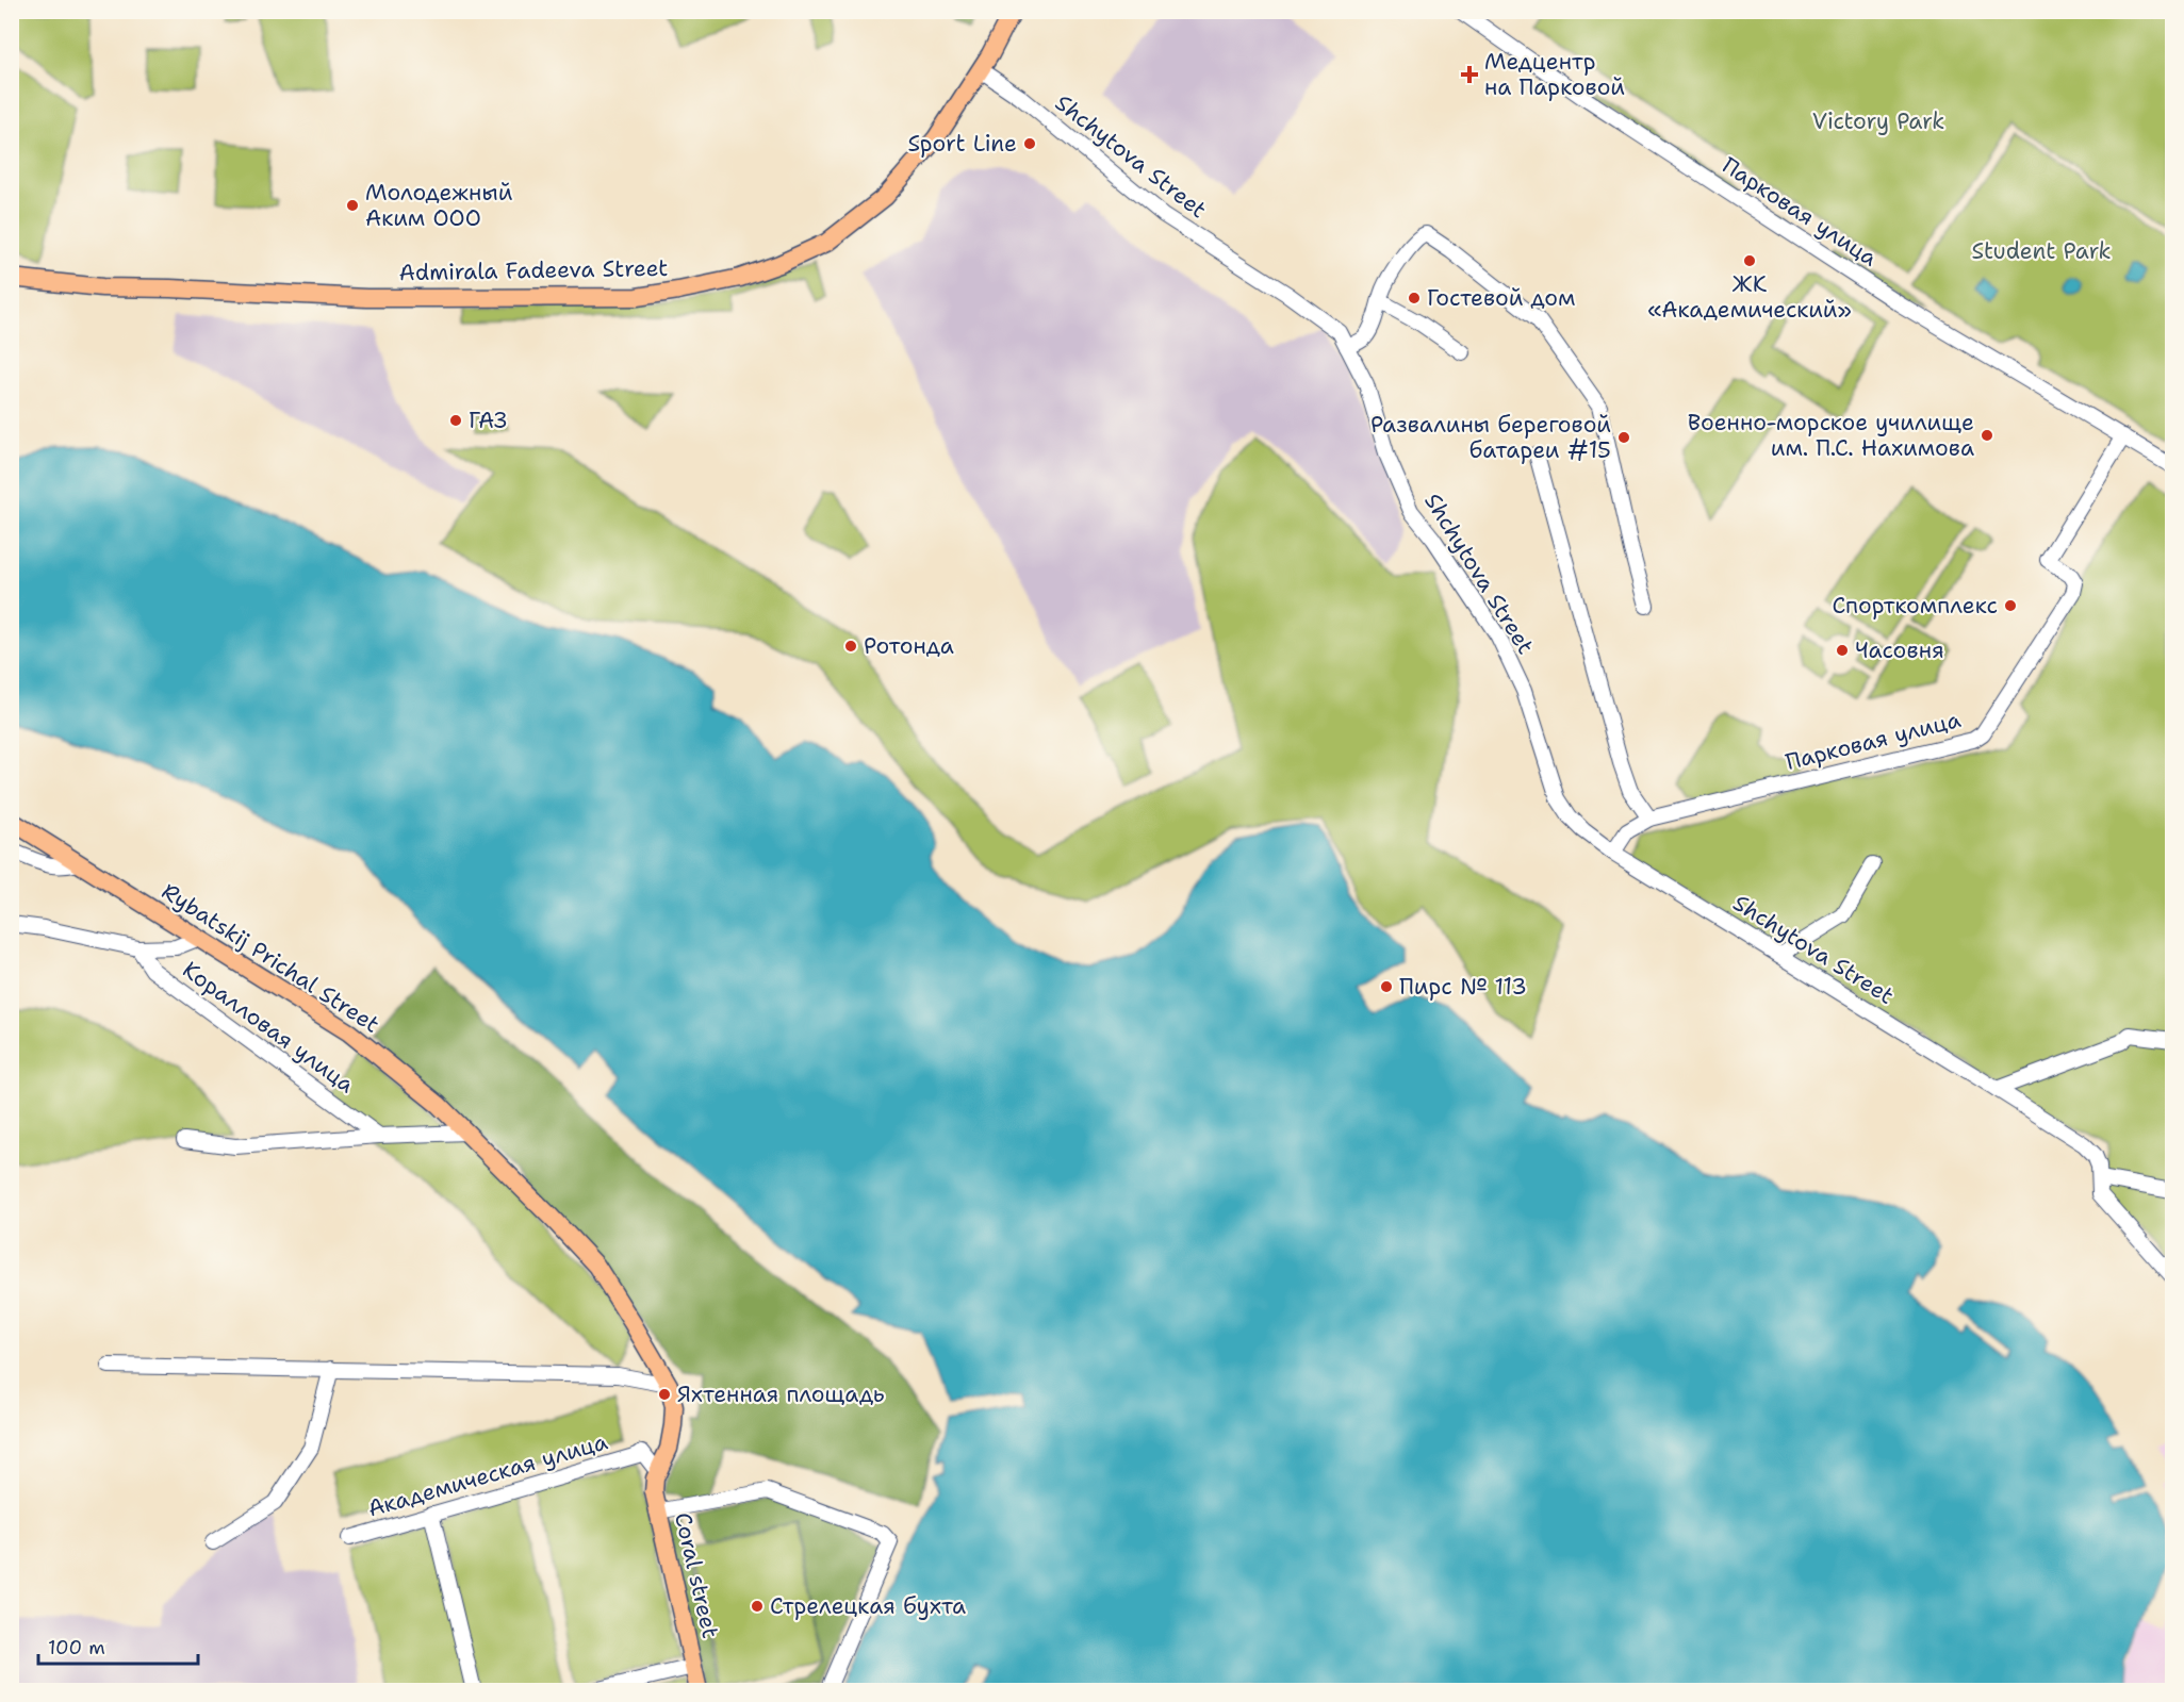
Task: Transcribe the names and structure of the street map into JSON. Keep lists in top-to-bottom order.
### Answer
{
  "streets": {
    "main road": ["Admirala Fadeeva Street", "Rybatskij Prichal Street", "Coral street"],
    "street": [
      "Shchytova Street",
      "Парковая улица",
      "Коралловая улица",
      "Академическая улица"
    ]
  },
  "crossings": [
    ["Shchytova Street", "Парковая улица"],
    ["Shchytova Street", "Admirala Fadeeva Street"],
    ["Rybatskij Prichal Street", "Коралловая улица"],
    ["Академическая улица", "Coral street"]
  ],
  "parks": ["Victory Park", "Student Park"],
  "places": {
    "health": ["Медцентр на Парковой"],
    "other": [
      "Sport Line",
      "Молодежный Аким ООО",
      "ЖК «Академический»",
      "Гостевой дом",
      "ГАЗ",
      "Военно-морское училище им. П.С. Нахимова",
      "Развалины береговой батареи #15",
      "Спорткомплекс",
      "Ротонда",
      "Часовня",
      "Пирс № 113",
      "Яхтенная площадь",
      "Стрелецкая бухта"
    ]
  },
  "scale_bar": "100 m"
}
